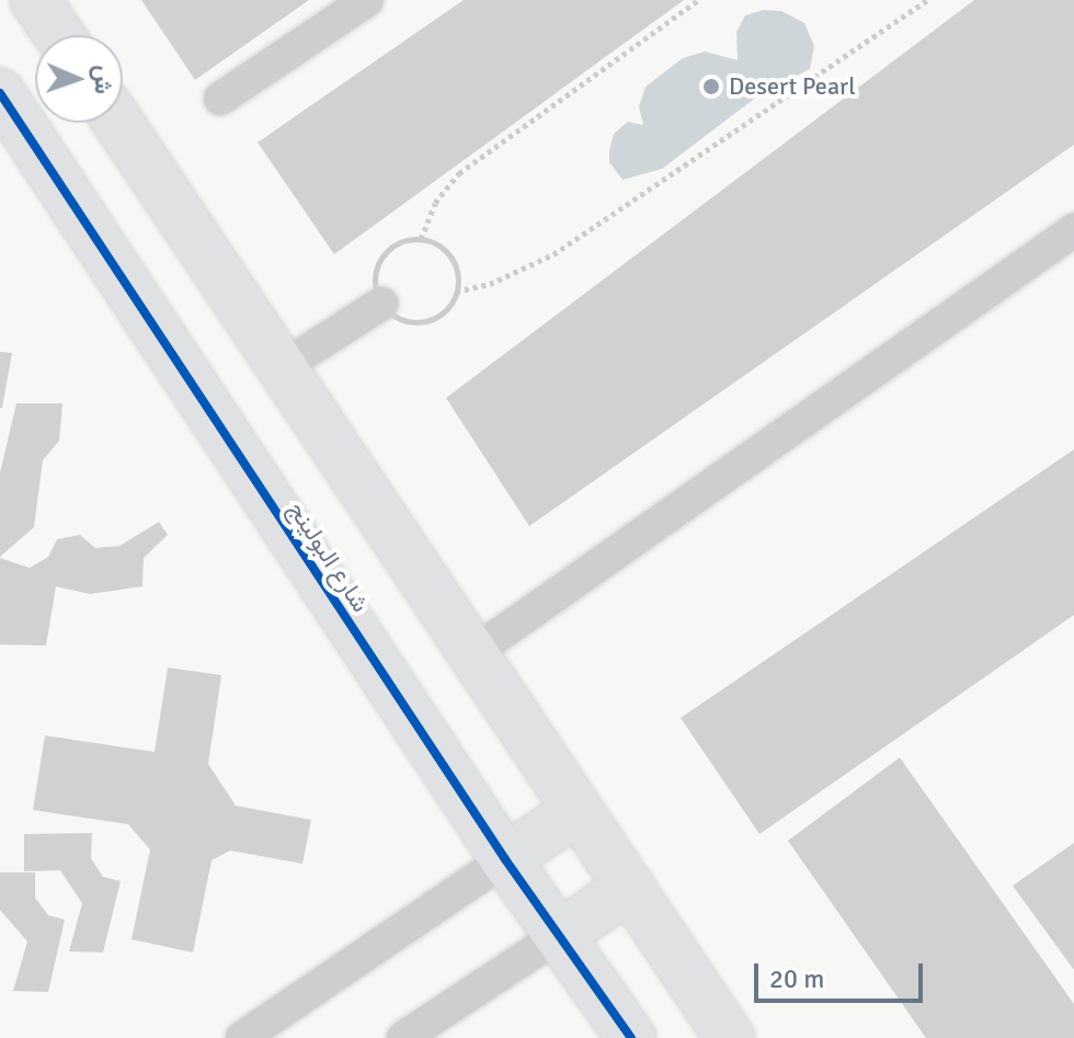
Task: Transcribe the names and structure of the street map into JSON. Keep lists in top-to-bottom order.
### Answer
{
  "streets": {
    "street": ["شارع البولينج"]
  },
  "places": ["Desert Pearl"],
  "scale_bar": "20 m",
  "north": "right"
}
